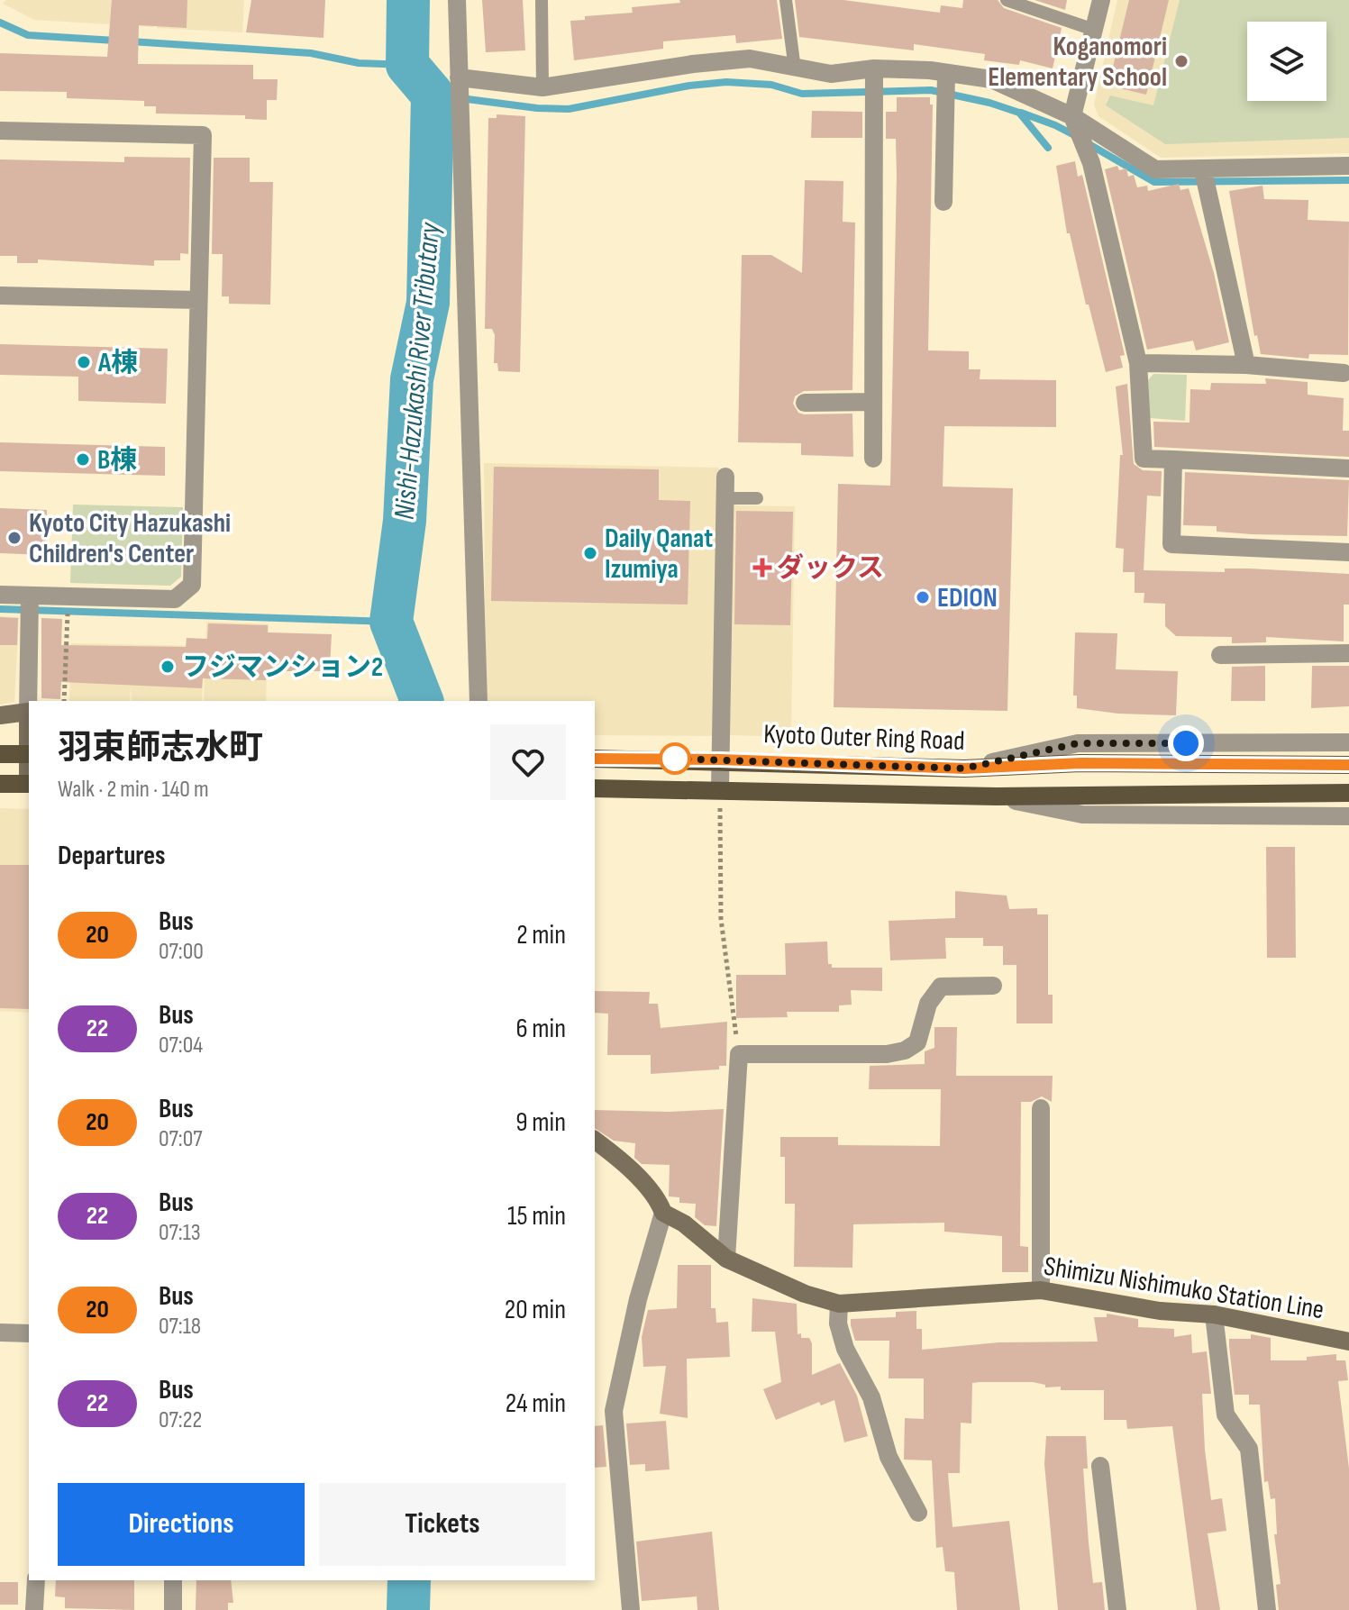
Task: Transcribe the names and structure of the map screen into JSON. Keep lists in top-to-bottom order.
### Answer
{
  "streets": {
    "main road": ["Kyoto Outer Ring Road", "Shimizu Nishimuko Station Line"]
  },
  "water": ["Nishi-Hazukashi River Tributary"],
  "places": {
    "other": [
      "Koganomori Elementary School",
      "A棟",
      "B棟",
      "Kyoto City Hazukashi Children's Center",
      "Daily Qanat Izumiya",
      "EDION",
      "フジマンション2"
    ],
    "health": ["ダックス"]
  },
  "lines": ["bus line 20"],
  "page": {
    "heading": [
      ["羽束師志水町", "Walk · 2 min · 140 m"],
      "Departures"
    ],
    "list": [
      {
        "mark": "20",
        "name": "Bus",
        "note": "07:00",
        "value": "2 min"
      },
      {
        "mark": "22",
        "name": "Bus",
        "note": "07:04",
        "value": "6 min"
      },
      {
        "mark": "20",
        "name": "Bus",
        "note": "07:07",
        "value": "9 min"
      },
      {
        "mark": "22",
        "name": "Bus",
        "note": "07:13",
        "value": "15 min"
      },
      {
        "mark": "20",
        "name": "Bus",
        "note": "07:18",
        "value": "20 min"
      },
      {
        "mark": "22",
        "name": "Bus",
        "note": "07:22",
        "value": "24 min"
      }
    ],
    "buttons": ["Directions", "Tickets"]
  }
}
